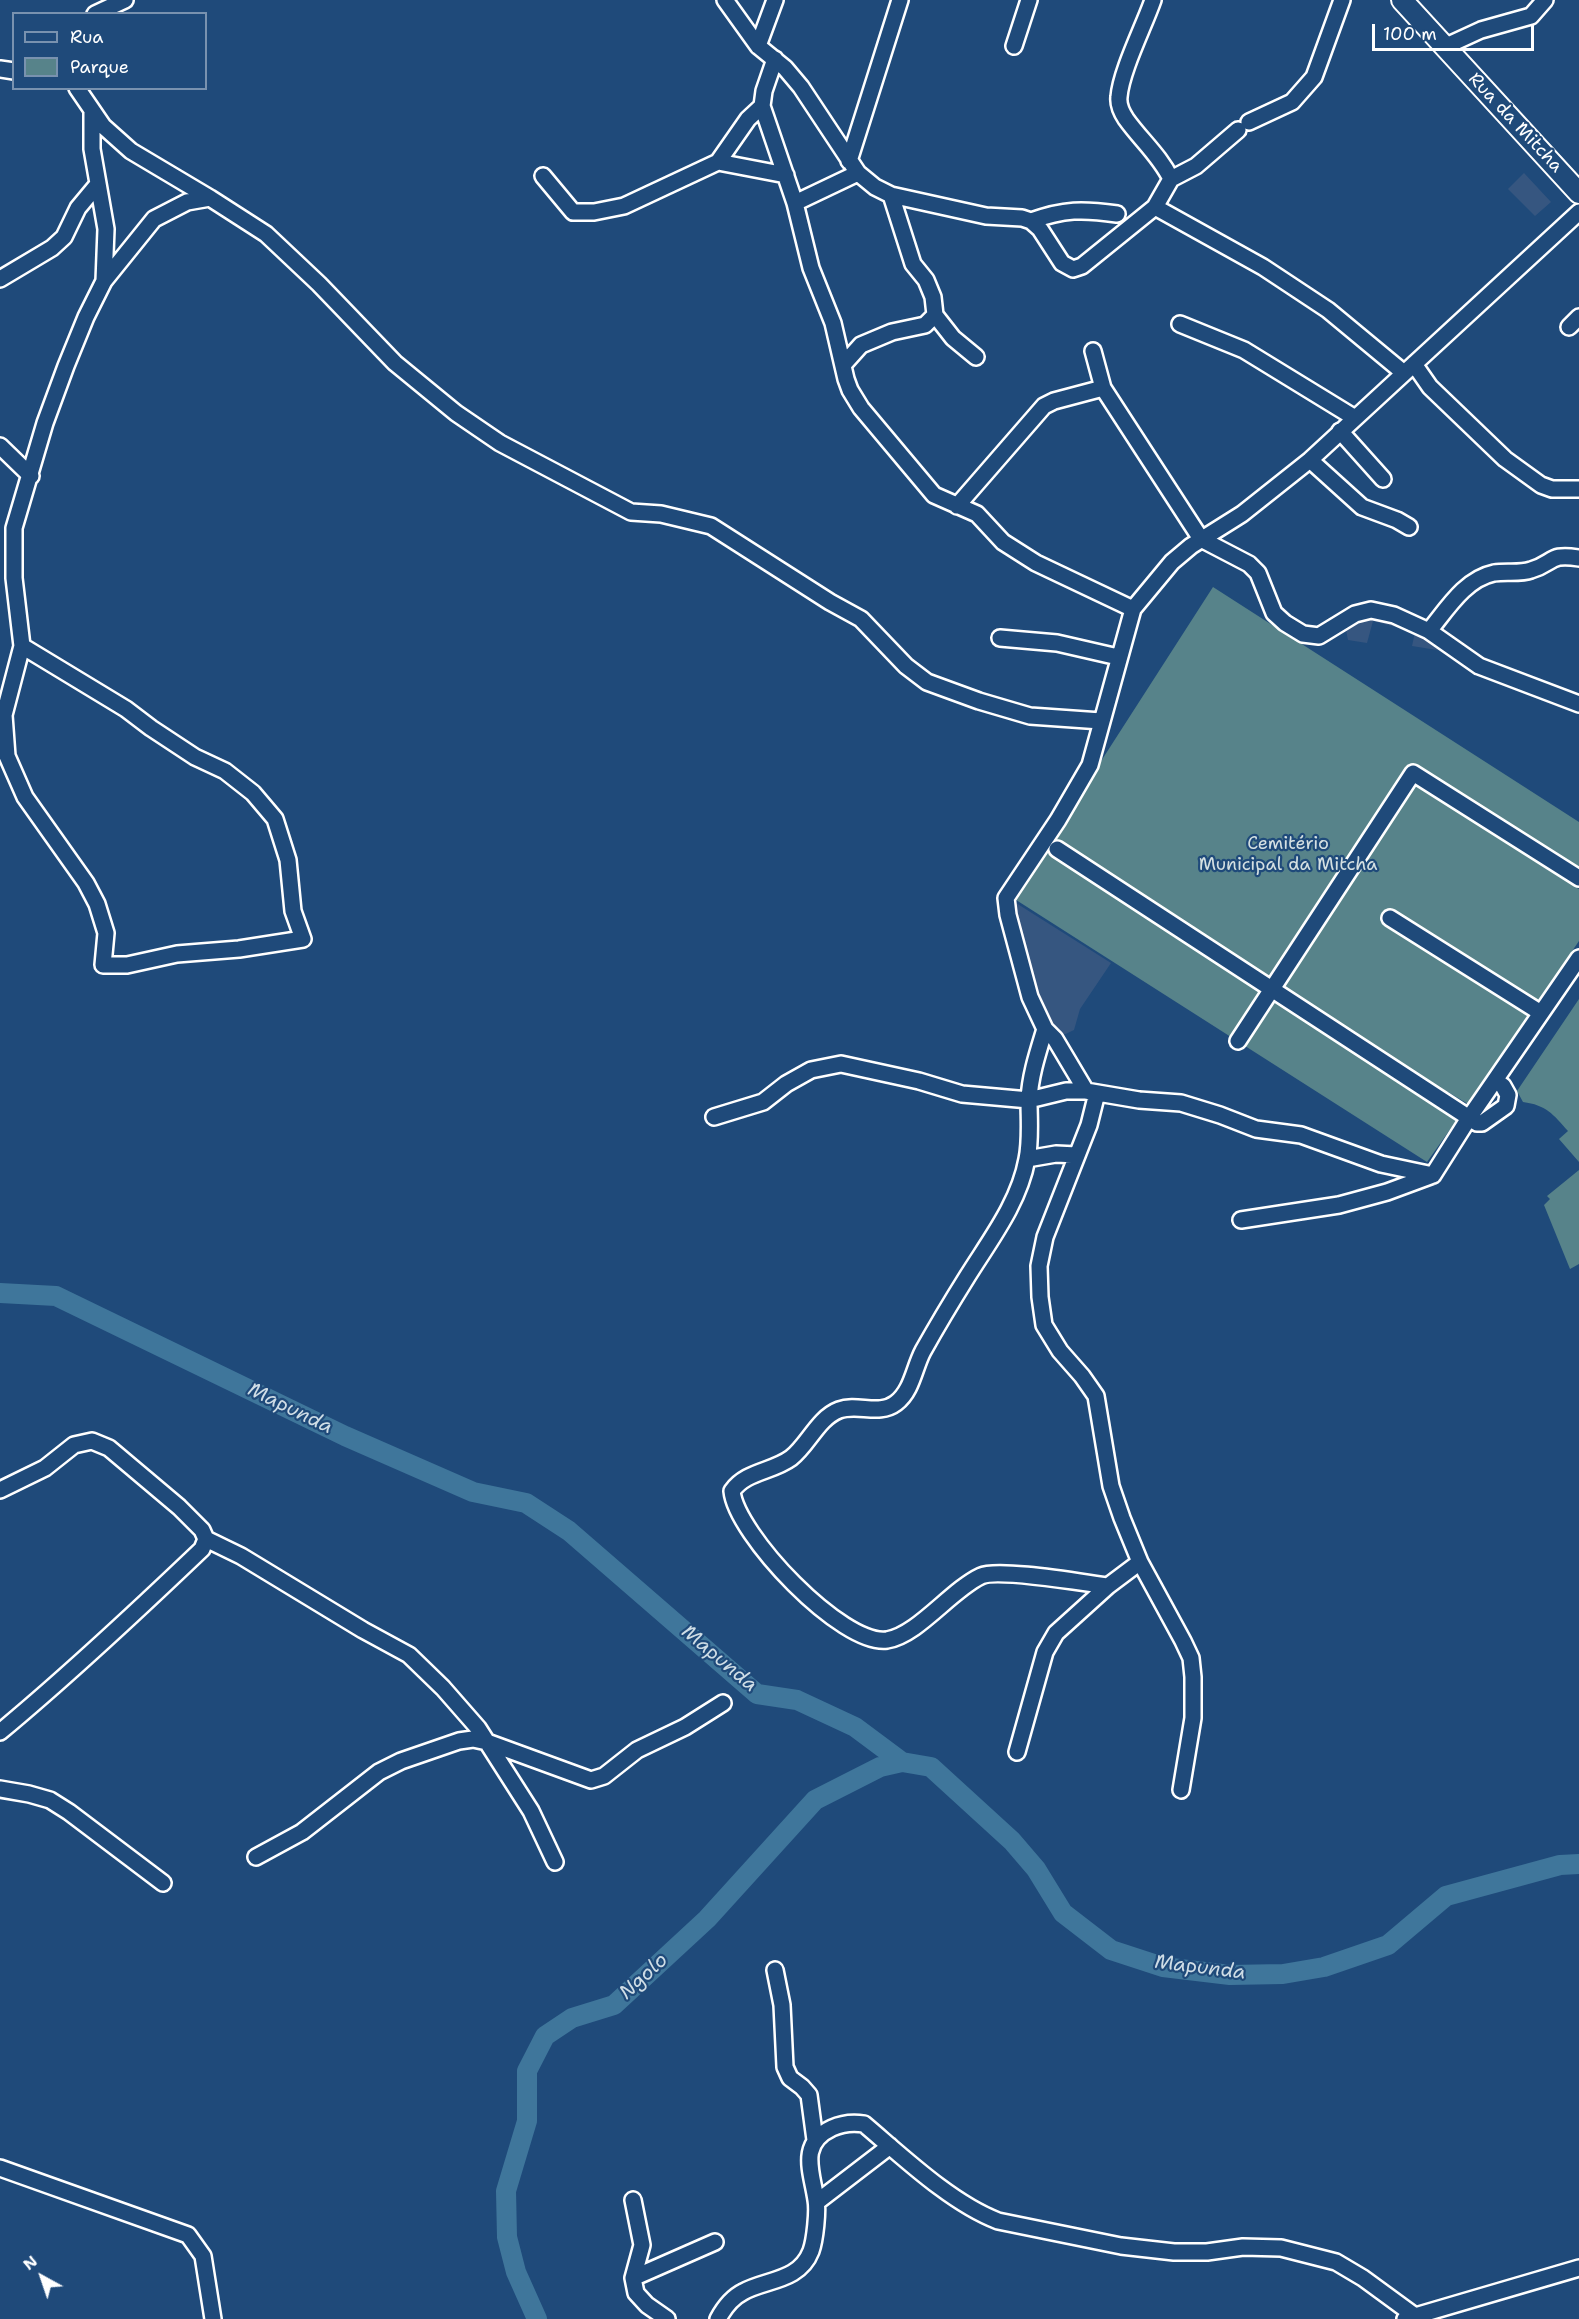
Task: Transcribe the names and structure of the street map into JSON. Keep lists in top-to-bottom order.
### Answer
{
  "streets": {
    "main road": ["Rua da Mitcha"]
  },
  "water": ["Mapunda", "Ngolo"],
  "parks": ["Cemitério Municipal da Mitcha"],
  "legend": ["Rua", "Parque"],
  "scale_bar": "100 m",
  "north": "top left"
}
